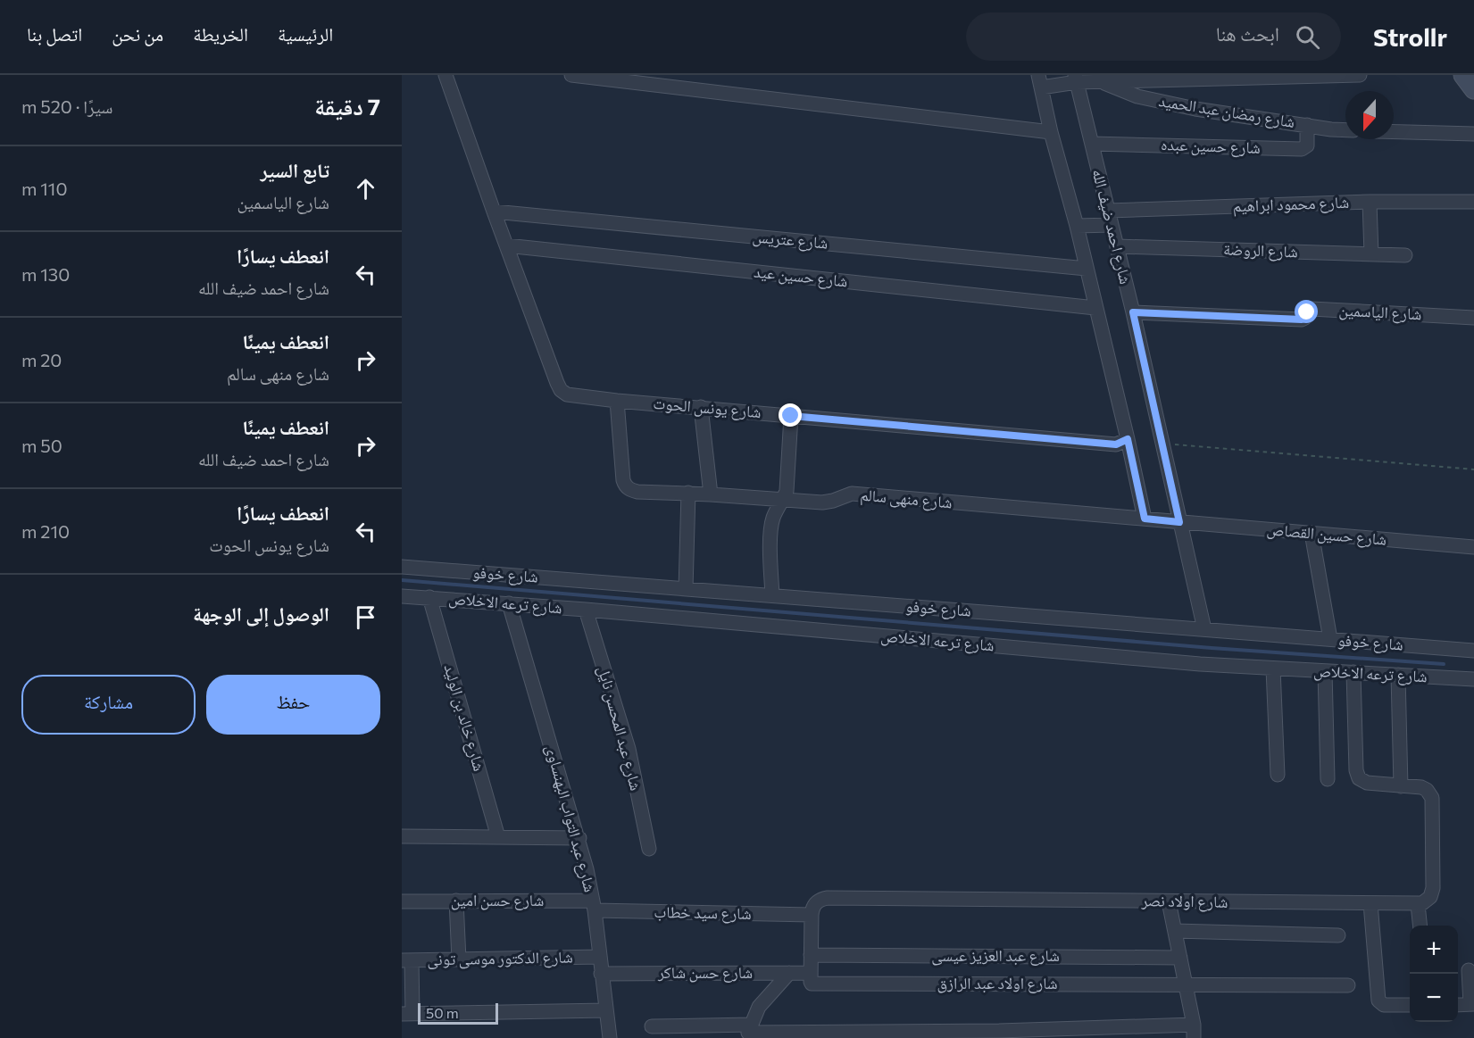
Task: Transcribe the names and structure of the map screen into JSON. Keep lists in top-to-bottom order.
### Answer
{
  "streets": {
    "street": [
      "شارع رمضان عبد الحميد",
      "شارع حسين عبده",
      "شارع محمود ابراهيم",
      "شارع احمد ضيف الله",
      "شارع عتريس",
      "شارع الروضة",
      "شارع حسين عيد",
      "شارع الياسمين",
      "شارع يونس الحوت",
      "شارع منهى سالم",
      "شارع حسين القصاص",
      "شارع خوفو",
      "شارع ترعه الاخلاص",
      "شارع خالد بن الوليد",
      "شارع عبد المحسن نايل",
      "شارع عبد التواب البهنساوى",
      "شارع حسن امين",
      "شارع اولاد نصر",
      "شارع سيد خطاب",
      "شارع عبد العزيز عيسى",
      "شارع الدكتور موسى تونى",
      "شارع حسن شاكر",
      "شارع اولاد عبد الرازق"
    ]
  },
  "crossings": [
    ["شارع رمضان عبد الحميد", "شارع حسين عبده"],
    ["شارع حسين عبده", "شارع احمد ضيف الله"],
    ["شارع محمود ابراهيم", "شارع احمد ضيف الله"],
    ["شارع احمد ضيف الله", "شارع عتريس"],
    ["شارع احمد ضيف الله", "شارع الروضة"],
    ["شارع احمد ضيف الله", "شارع حسين عيد"],
    ["شارع احمد ضيف الله", "شارع الياسمين"],
    ["شارع احمد ضيف الله", "شارع يونس الحوت"],
    ["شارع احمد ضيف الله", "شارع منهى سالم"],
    ["شارع احمد ضيف الله", "شارع حسين القصاص"],
    ["شارع احمد ضيف الله", "شارع خوفو"],
    ["شارع حسين عيد", "شارع يونس الحوت"],
    ["شارع يونس الحوت", "شارع منهى سالم"],
    ["شارع منهى سالم", "شارع حسين القصاص"],
    ["شارع ترعه الاخلاص", "شارع خالد بن الوليد"],
    ["شارع ترعه الاخلاص", "شارع عبد المحسن نايل"],
    ["شارع ترعه الاخلاص", "شارع عبد التواب البهنساوى"],
    ["شارع عبد التواب البهنساوى", "شارع حسن امين"],
    ["شارع عبد التواب البهنساوى", "شارع سيد خطاب"],
    ["شارع عبد التواب البهنساوى", "شارع الدكتور موسى تونى"],
    ["شارع عبد التواب البهنساوى", "شارع حسن شاكر"],
    ["شارع حسن امين", "شارع سيد خطاب"],
    ["شارع اولاد نصر", "شارع سيد خطاب"],
    ["شارع حسن شاكر", "شارع اولاد عبد الرازق"]
  ],
  "scale_bar": "50 m",
  "north": "bottom",
  "page": {
    "header": "Strollr",
    "search": "ابحث هنا",
    "nav": [
      "الرئيسية",
      "الخريطة",
      "من نحن",
      "اتصل بنا"
    ],
    "heading": ["7 دقيقة", "سيرًا · 520 m"],
    "list": [
      ["تابع السير", "شارع الياسمين", "110 m"],
      ["انعطف يسارًا", "شارع احمد ضيف الله", "130 m"],
      ["انعطف يمينًا", "شارع منهى سالم", "20 m"],
      ["انعطف يمينًا", "شارع احمد ضيف الله", "50 m"],
      ["انعطف يسارًا", "شارع يونس الحوت", "210 m"],
      "الوصول إلى الوجهة"
    ],
    "buttons": ["حفظ", "مشاركة"],
    "map_buttons": ["+", "−"],
    "scale": "50 m"
  }
}
